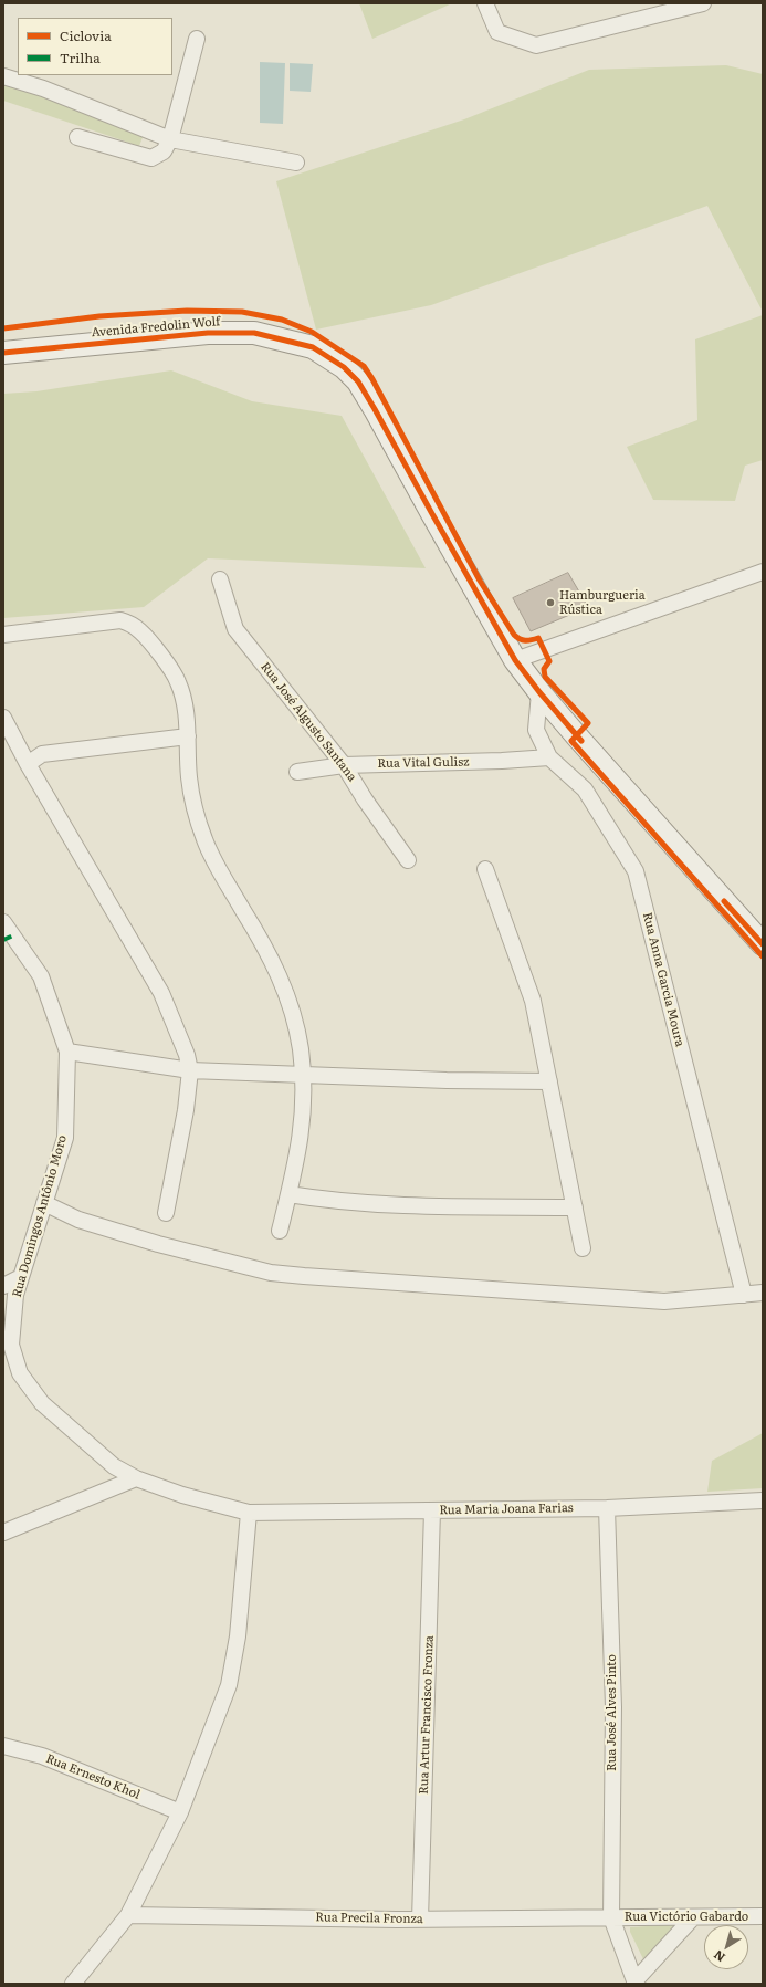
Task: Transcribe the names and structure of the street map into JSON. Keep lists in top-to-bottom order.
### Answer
{
  "streets": {
    "main road": ["Avenida Fredolin Wolf"],
    "street": [
      "Rua José Algusto Santana",
      "Rua Vital Gulisz",
      "Rua Anna Garcia Moura",
      "Rua Domingos Antônio Moro",
      "Rua Maria Joana Farias",
      "Rua José Alves Pinto",
      "Rua Artur Francisco Fronza",
      "Rua Ernesto Khol",
      "Rua Victório Gabardo",
      "Rua Precila Fronza"
    ]
  },
  "crossings": [
    ["Avenida Fredolin Wolf", "Rua Anna Garcia Moura"],
    ["Rua José Algusto Santana", "Rua Vital Gulisz"],
    ["Rua Vital Gulisz", "Rua Anna Garcia Moura"],
    ["Rua Domingos Antônio Moro", "Rua Maria Joana Farias"],
    ["Rua Maria Joana Farias", "Rua José Alves Pinto"],
    ["Rua Maria Joana Farias", "Rua Artur Francisco Fronza"],
    ["Rua José Alves Pinto", "Rua Victório Gabardo"],
    ["Rua José Alves Pinto", "Rua Precila Fronza"],
    ["Rua Artur Francisco Fronza", "Rua Precila Fronza"],
    ["Rua Victório Gabardo", "Rua Precila Fronza"]
  ],
  "places": ["Hamburgueria Rústica"],
  "legend": ["Ciclovia", "Trilha"],
  "north": "bottom left"
}
